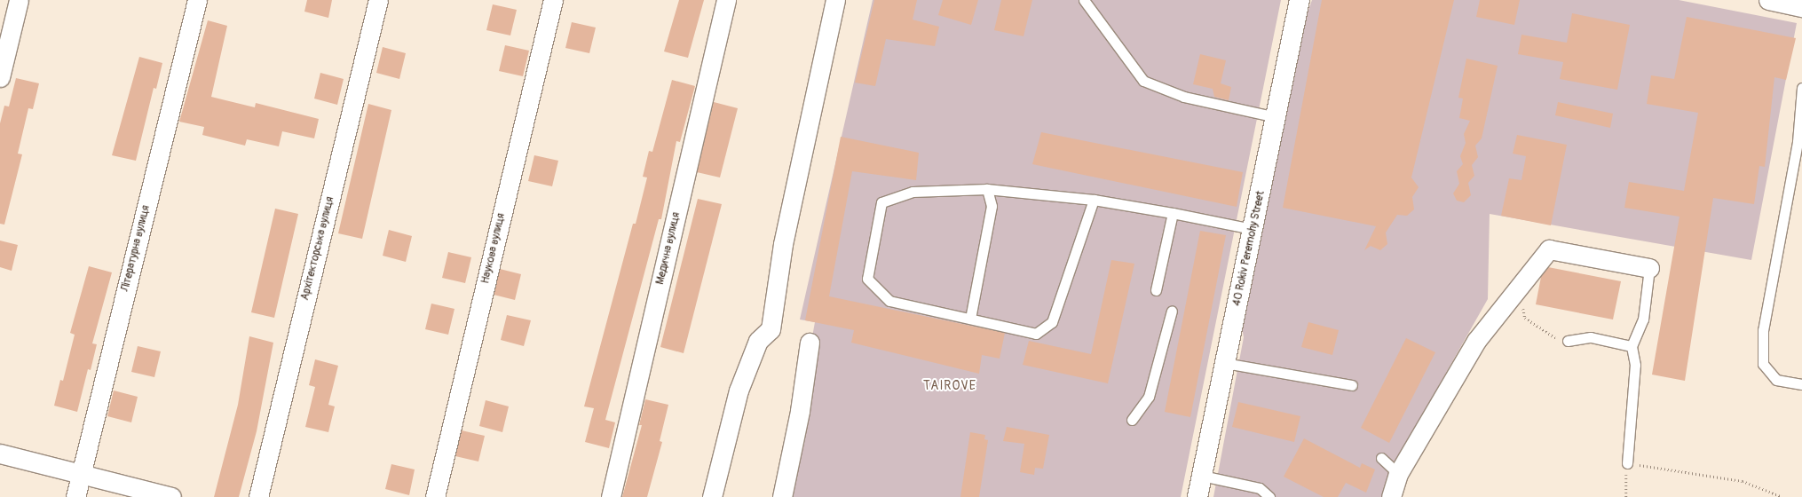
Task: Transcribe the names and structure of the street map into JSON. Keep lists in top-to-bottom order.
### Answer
{
  "streets": {
    "street": [
      "Літературна вулиця",
      "Архітекторська вулиця",
      "Наукова вулиця",
      "Медична вулиця",
      "40 Rokiv Peremohy Street"
    ]
  },
  "districts": ["TAIROVE"]
}
